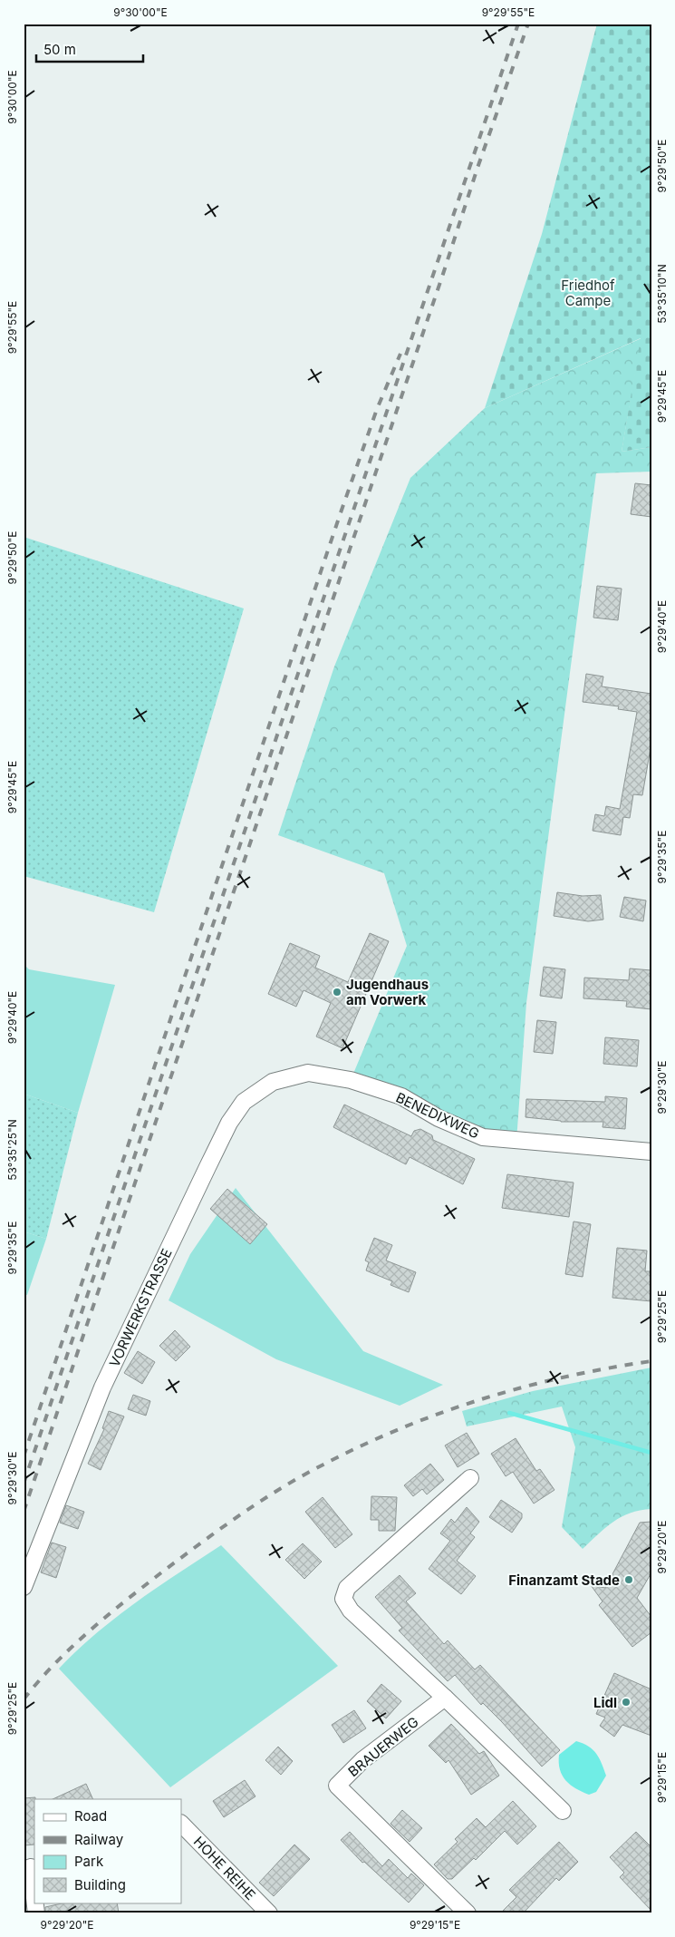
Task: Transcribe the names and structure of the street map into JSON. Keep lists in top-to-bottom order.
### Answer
{
  "streets": {
    "street": [
      "BENEDIXWEG",
      "VORWERKSTRASSE",
      "BRAUERWEG",
      "HOHE REIHE"
    ]
  },
  "crossings": [
    ["BENEDIXWEG", "VORWERKSTRASSE"]
  ],
  "parks": ["Friedhof Campe"],
  "places": ["Jugendhaus am Vorwerk", "Finanzamt Stade", "Lidl"],
  "legend": [
    "Road",
    "Railway",
    "Park",
    "Building"
  ],
  "scale_bar": "50 m",
  "coordinates": [
    "9°30'00\"E",
    "9°29'55\"E",
    "9°29'50\"E",
    "53°35'10\"N",
    "9°29'45\"E",
    "9°29'40\"E",
    "9°29'35\"E",
    "9°29'30\"E",
    "53°35'25\"N",
    "9°29'25\"E",
    "9°29'20\"E",
    "9°29'15\"E"
  ]
}
